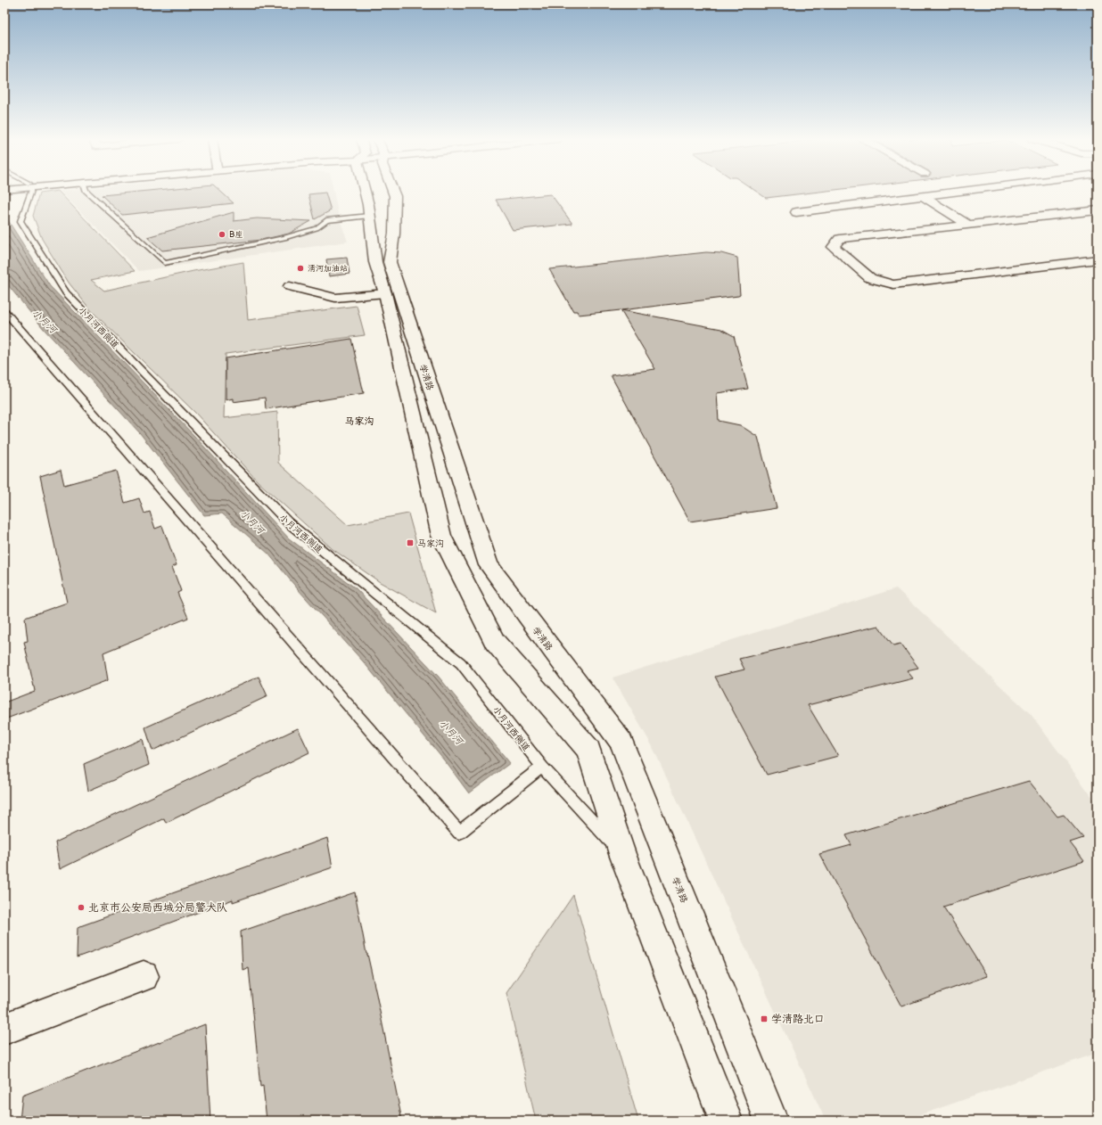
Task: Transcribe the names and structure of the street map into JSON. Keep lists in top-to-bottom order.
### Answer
{
  "streets": {
    "main road": ["学清路"],
    "lane": ["小月河西侧道"]
  },
  "crossings": [
    ["小月河西侧道", "学清路"]
  ],
  "districts": ["马家沟"],
  "water": ["小月河"],
  "places": {
    "other": ["B座", "清河加油站", "北京市公安局西城分局警犬队"],
    "transit": ["马家沟", "学清路北口"]
  }
}
